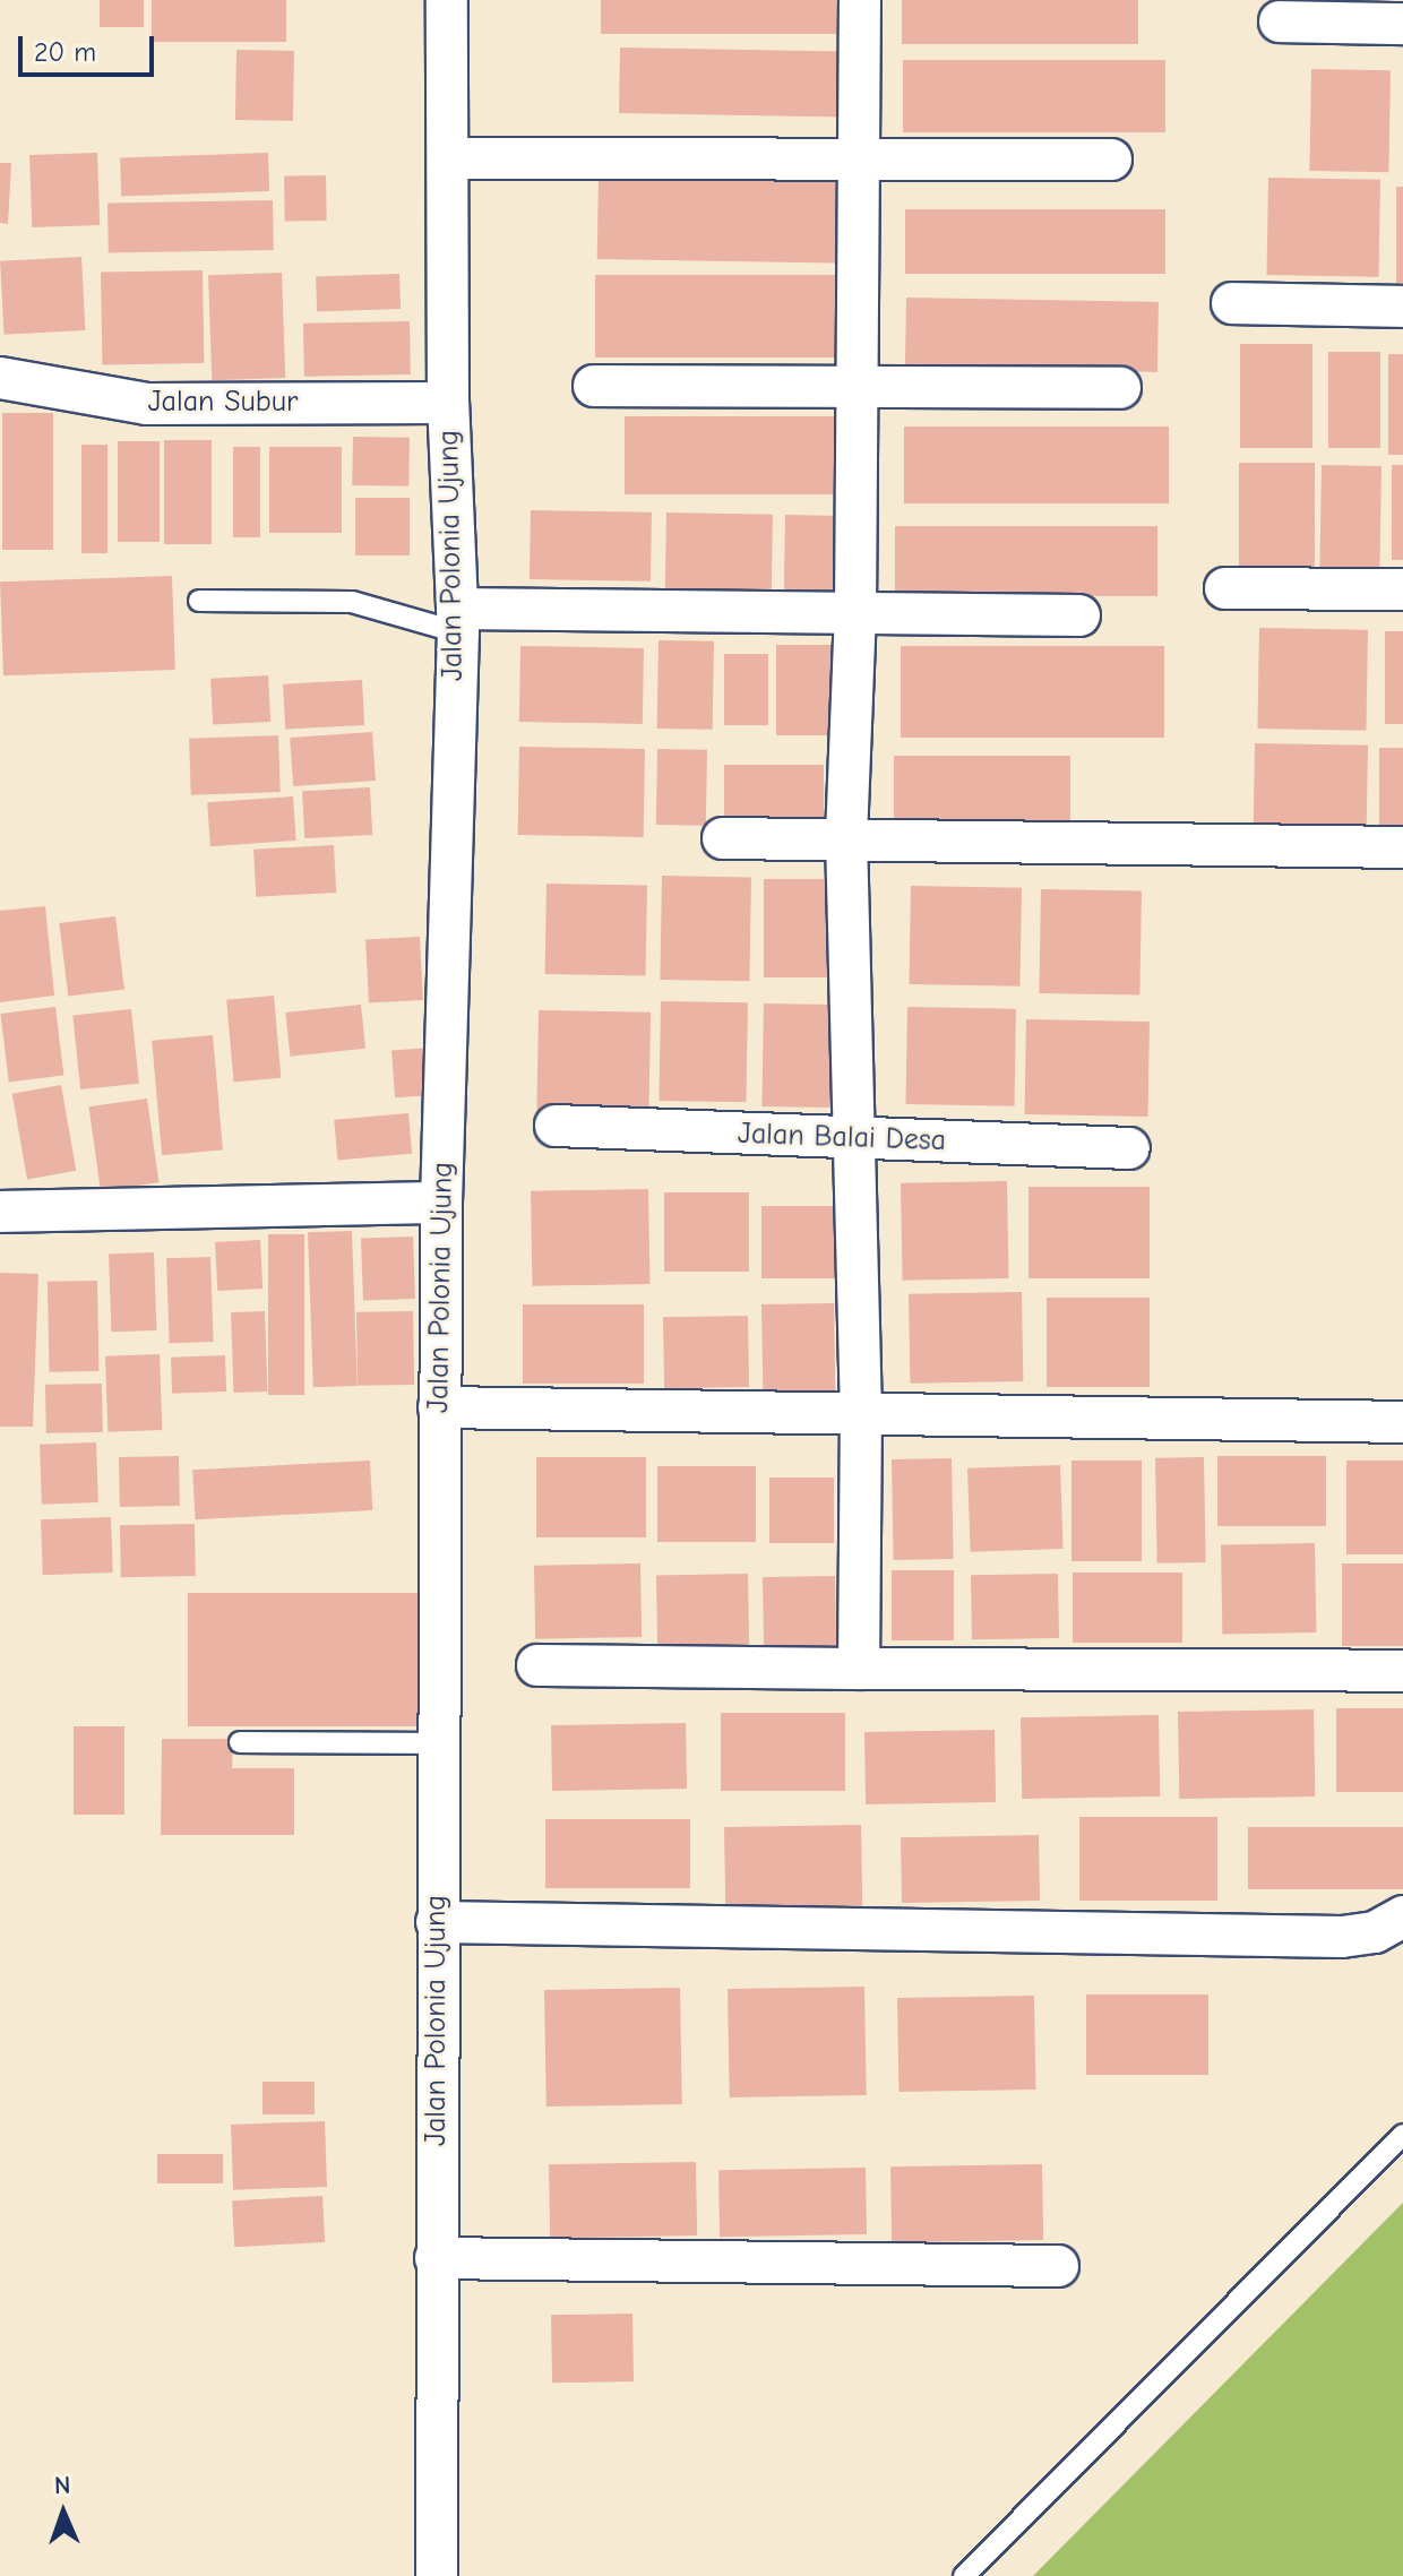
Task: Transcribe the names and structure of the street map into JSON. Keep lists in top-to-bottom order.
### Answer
{
  "streets": {
    "street": ["Jalan Subur", "Jalan Polonia Ujung", "Jalan Balai Desa"]
  },
  "crossings": [
    ["Jalan Subur", "Jalan Polonia Ujung"]
  ],
  "scale_bar": "20 m",
  "north": "top"
}
